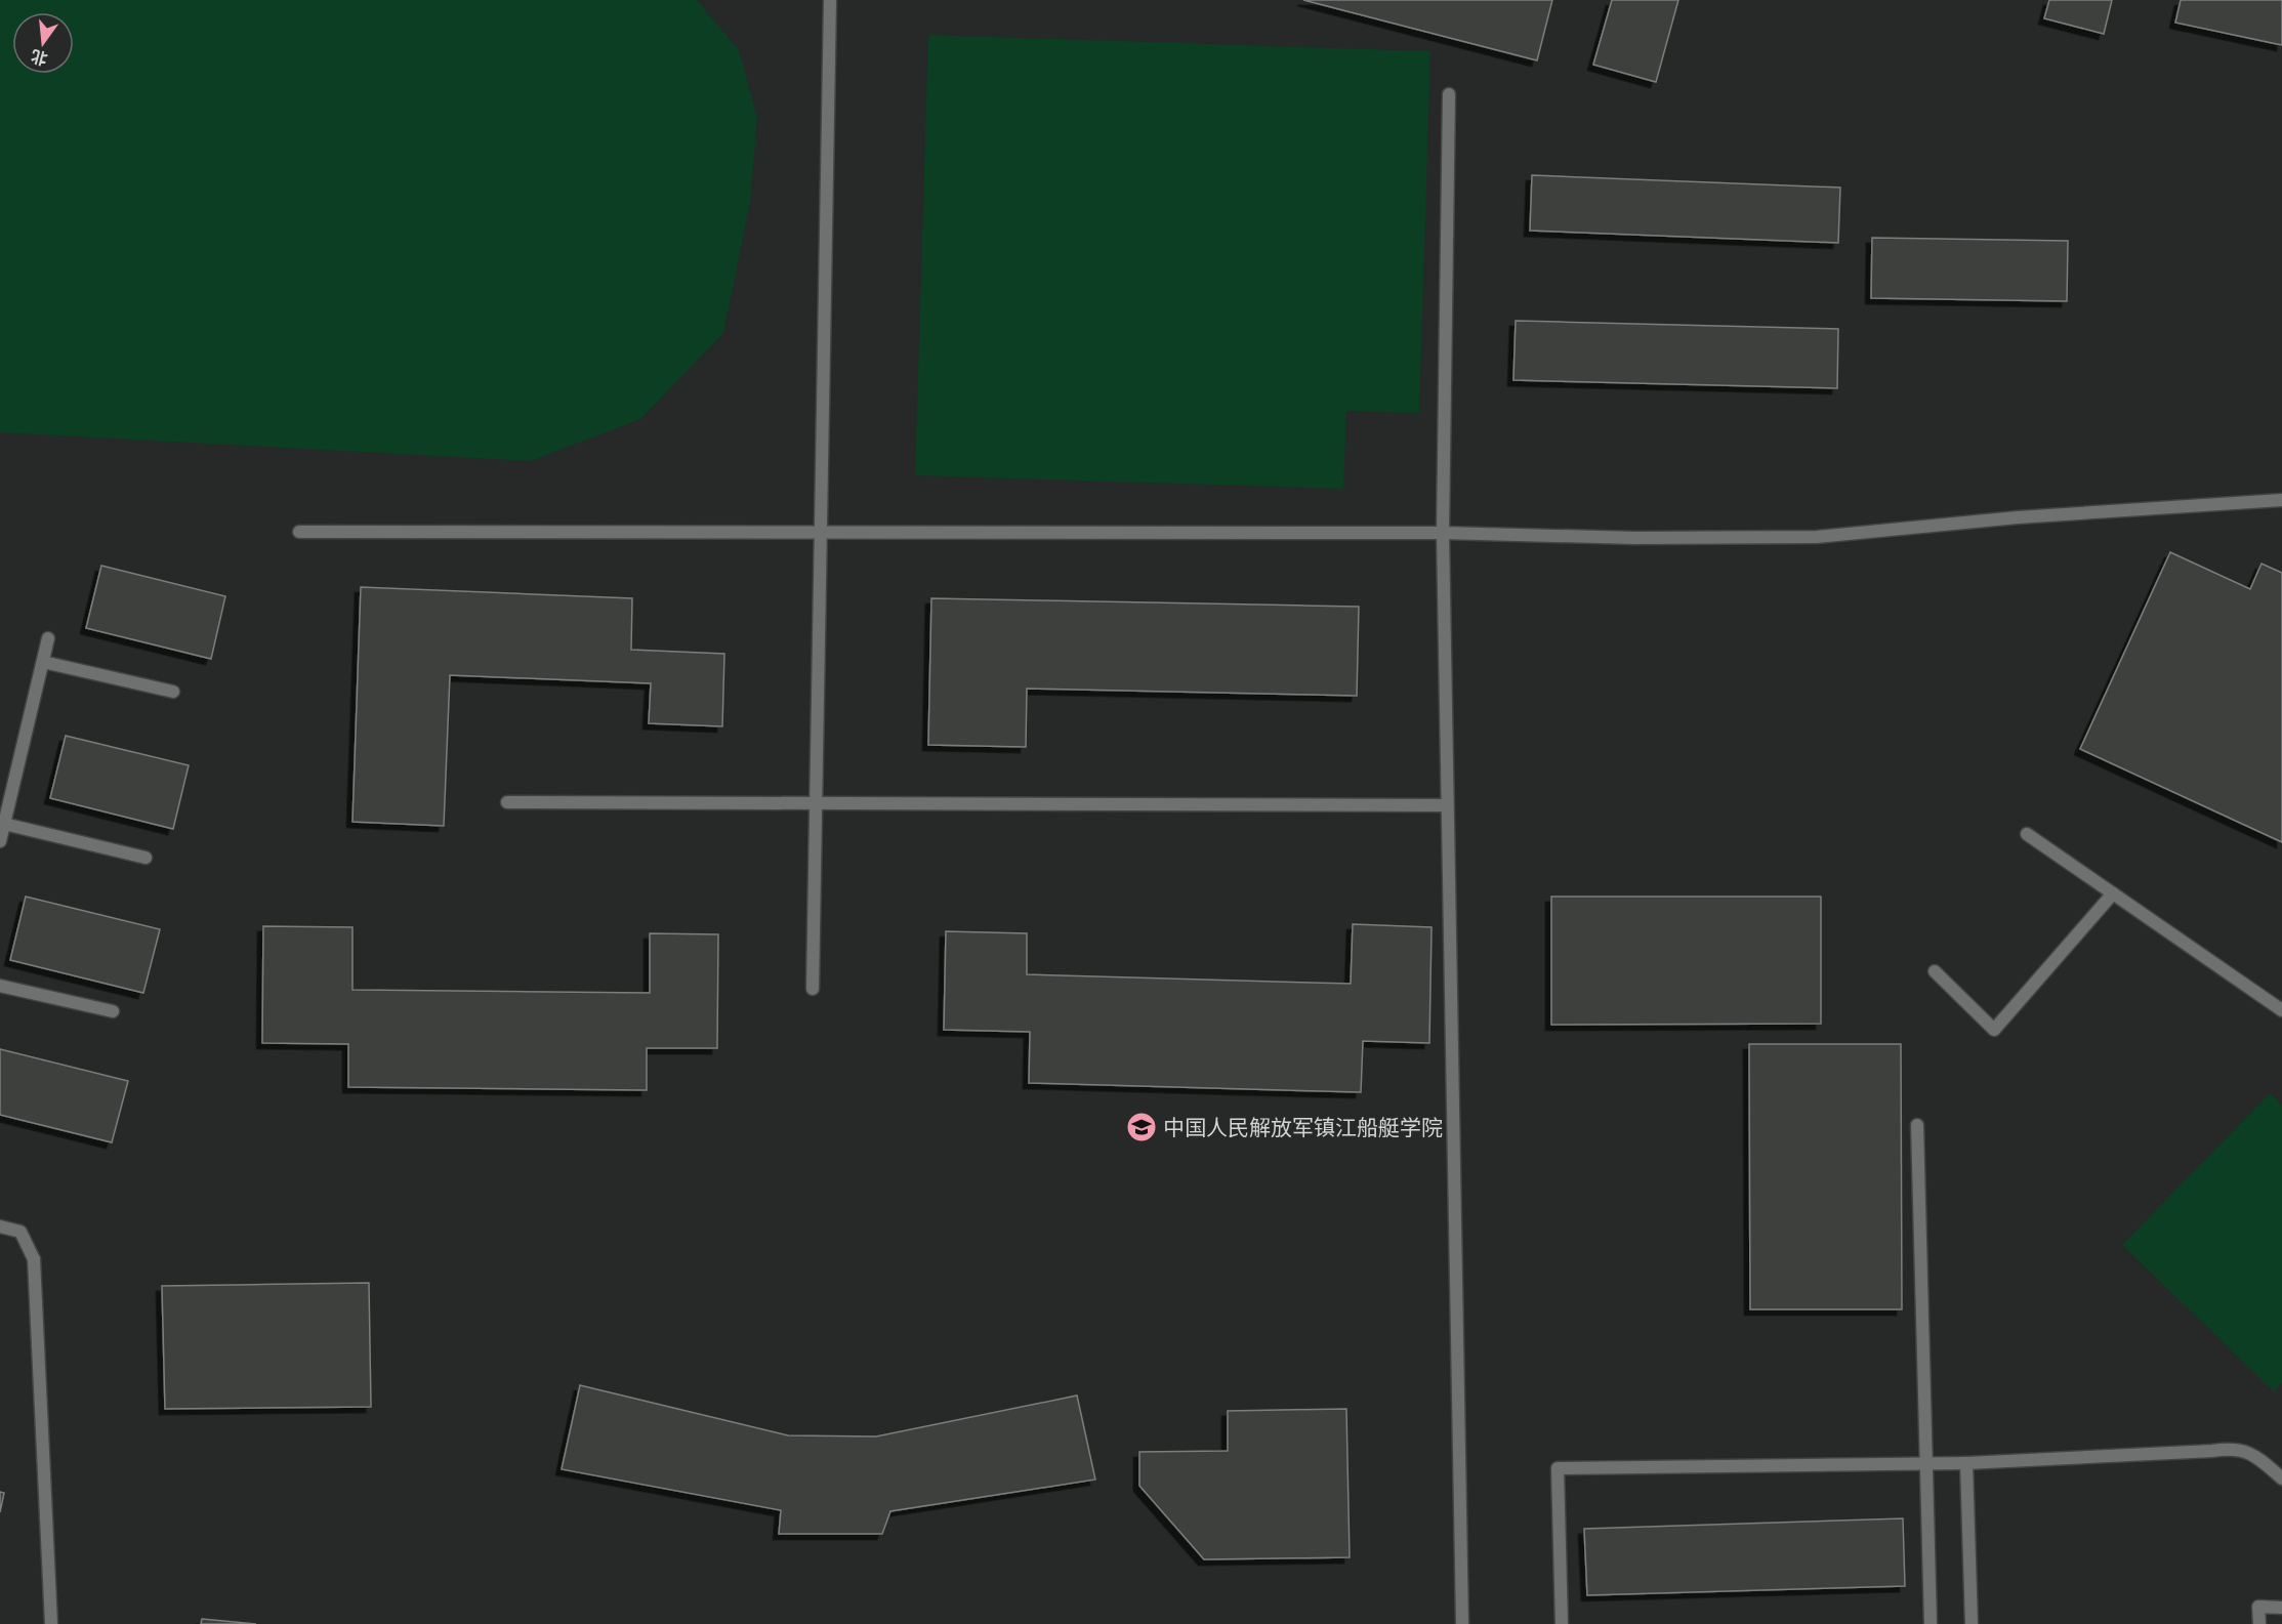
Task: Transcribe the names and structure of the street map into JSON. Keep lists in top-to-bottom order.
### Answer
{
  "places": {
    "school or university": ["中国人民解放军镇江船艇学院"]
  },
  "north": "bottom"
}
